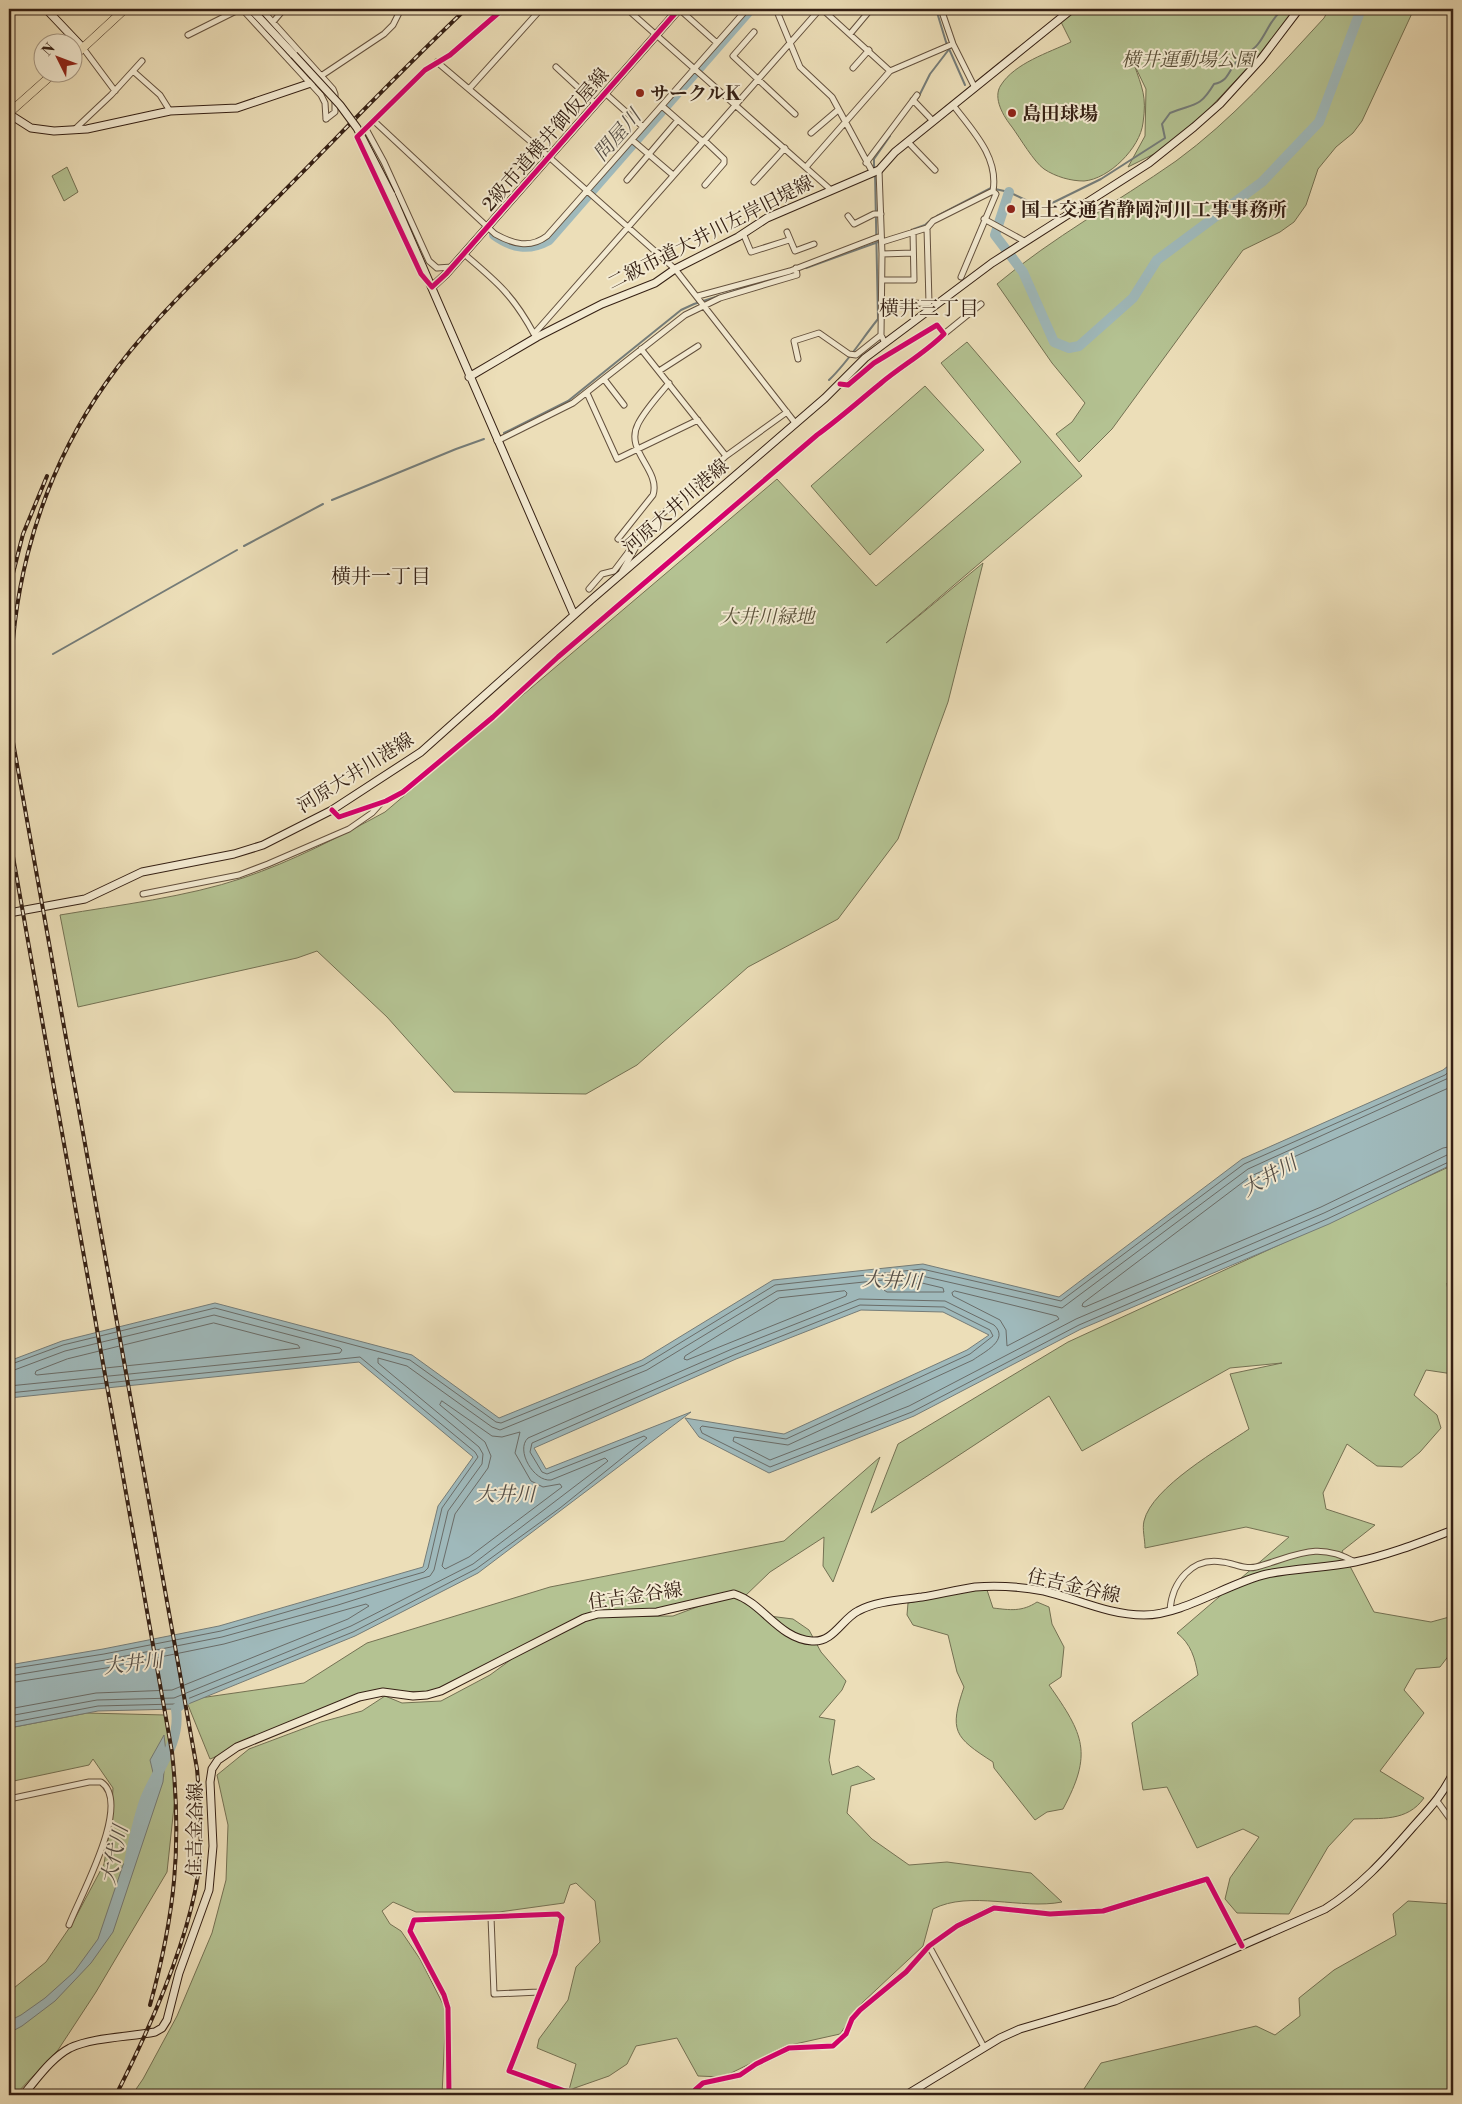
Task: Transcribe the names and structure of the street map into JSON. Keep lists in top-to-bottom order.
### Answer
{
  "streets": {
    "main road": [
      "2級市道横井御仮屋線",
      "二級市道大井川左岸旧堤線",
      "河原大井川港線",
      "住吉金谷線"
    ]
  },
  "districts": ["横井三丁目", "横井一丁目"],
  "water": ["問屋川", "大井川", "大代川"],
  "parks": ["横井運動場公園", "大井川緑地"],
  "places": ["サークルK", "島田球場", "国土交通省静岡河川工事事務所"],
  "north": "top left"
}
